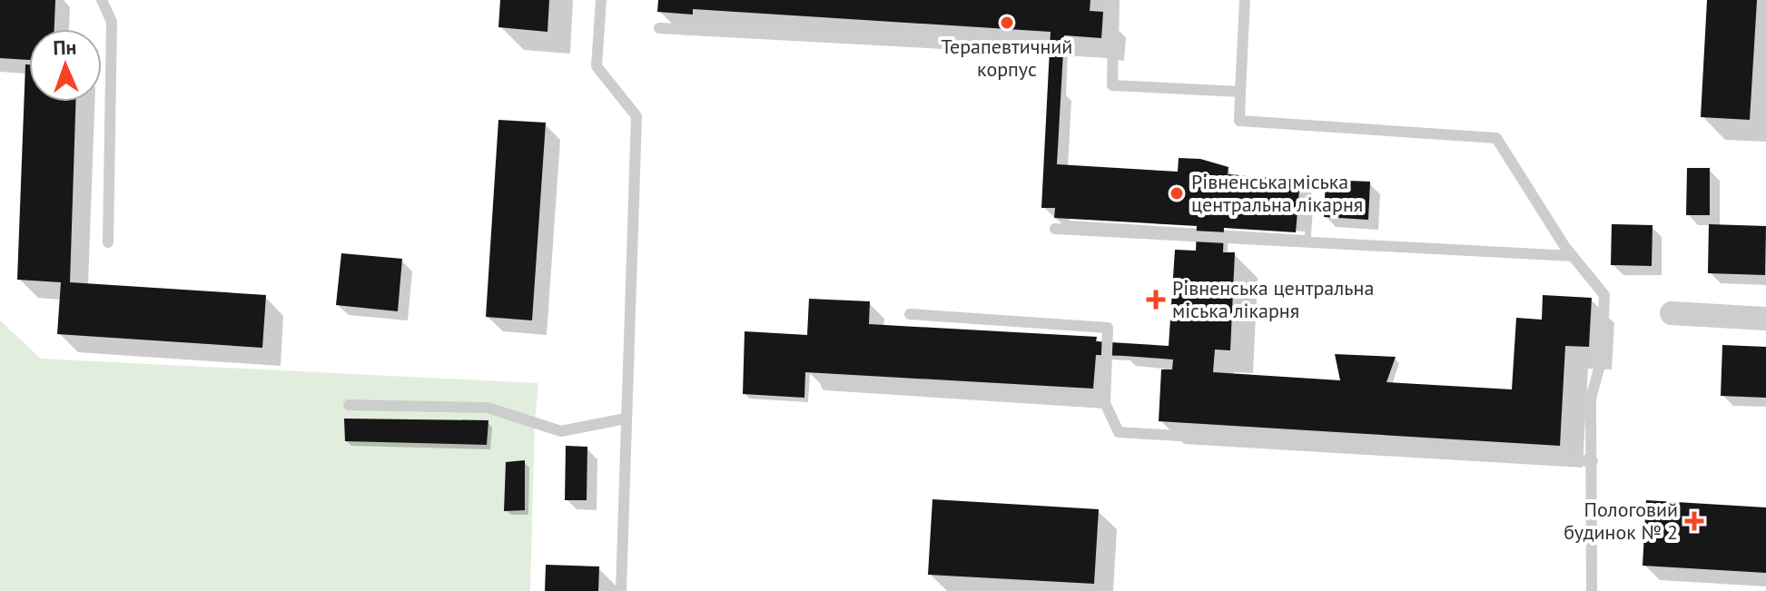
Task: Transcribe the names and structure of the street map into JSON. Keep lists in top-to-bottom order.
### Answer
{
  "places": {
    "other": ["Терапевтичний корпус", "Рівненська міська центральна лікарня"],
    "health": ["Рівненська центральна міська лікарня", "Пологовий будинок № 2"]
  },
  "north": "top"
}
